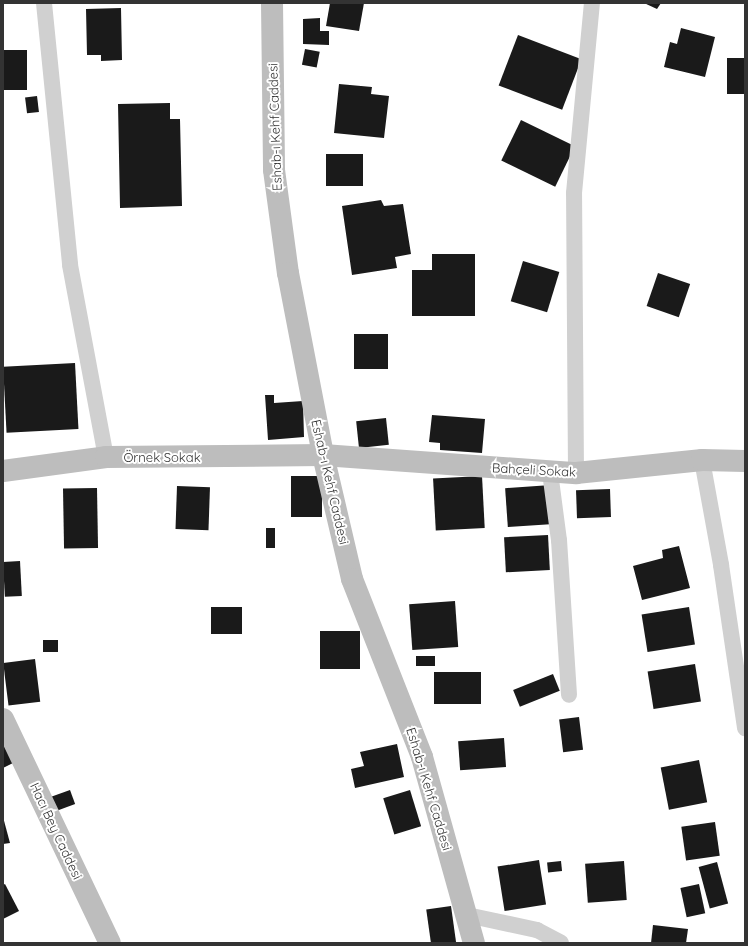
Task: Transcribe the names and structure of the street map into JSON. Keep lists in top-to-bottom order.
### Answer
{
  "streets": {
    "street": [
      "Eshab-ı Kehf Caddesi",
      "Örnek Sokak",
      "Bahçeli Sokak",
      "Hacı Bey Caddesi"
    ]
  },
  "crossings": [
    ["Eshab-ı Kehf Caddesi", "Örnek Sokak"],
    ["Eshab-ı Kehf Caddesi", "Bahçeli Sokak"],
    ["Örnek Sokak", "Bahçeli Sokak"]
  ]
}
